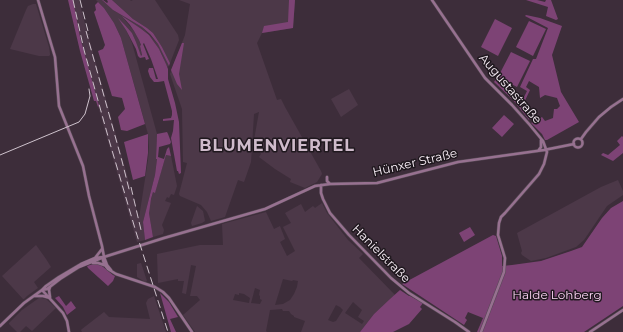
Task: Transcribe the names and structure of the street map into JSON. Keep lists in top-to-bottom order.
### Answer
{
  "streets": {
    "main road": ["Augustastraße", "Hünxer Straße", "Hanielstraße"]
  },
  "crossings": [
    ["Augustastraße", "Hünxer Straße"],
    ["Hünxer Straße", "Hanielstraße"]
  ],
  "districts": ["BLUMENVIERTEL"],
  "parks": ["Halde Lohberg"]
}
